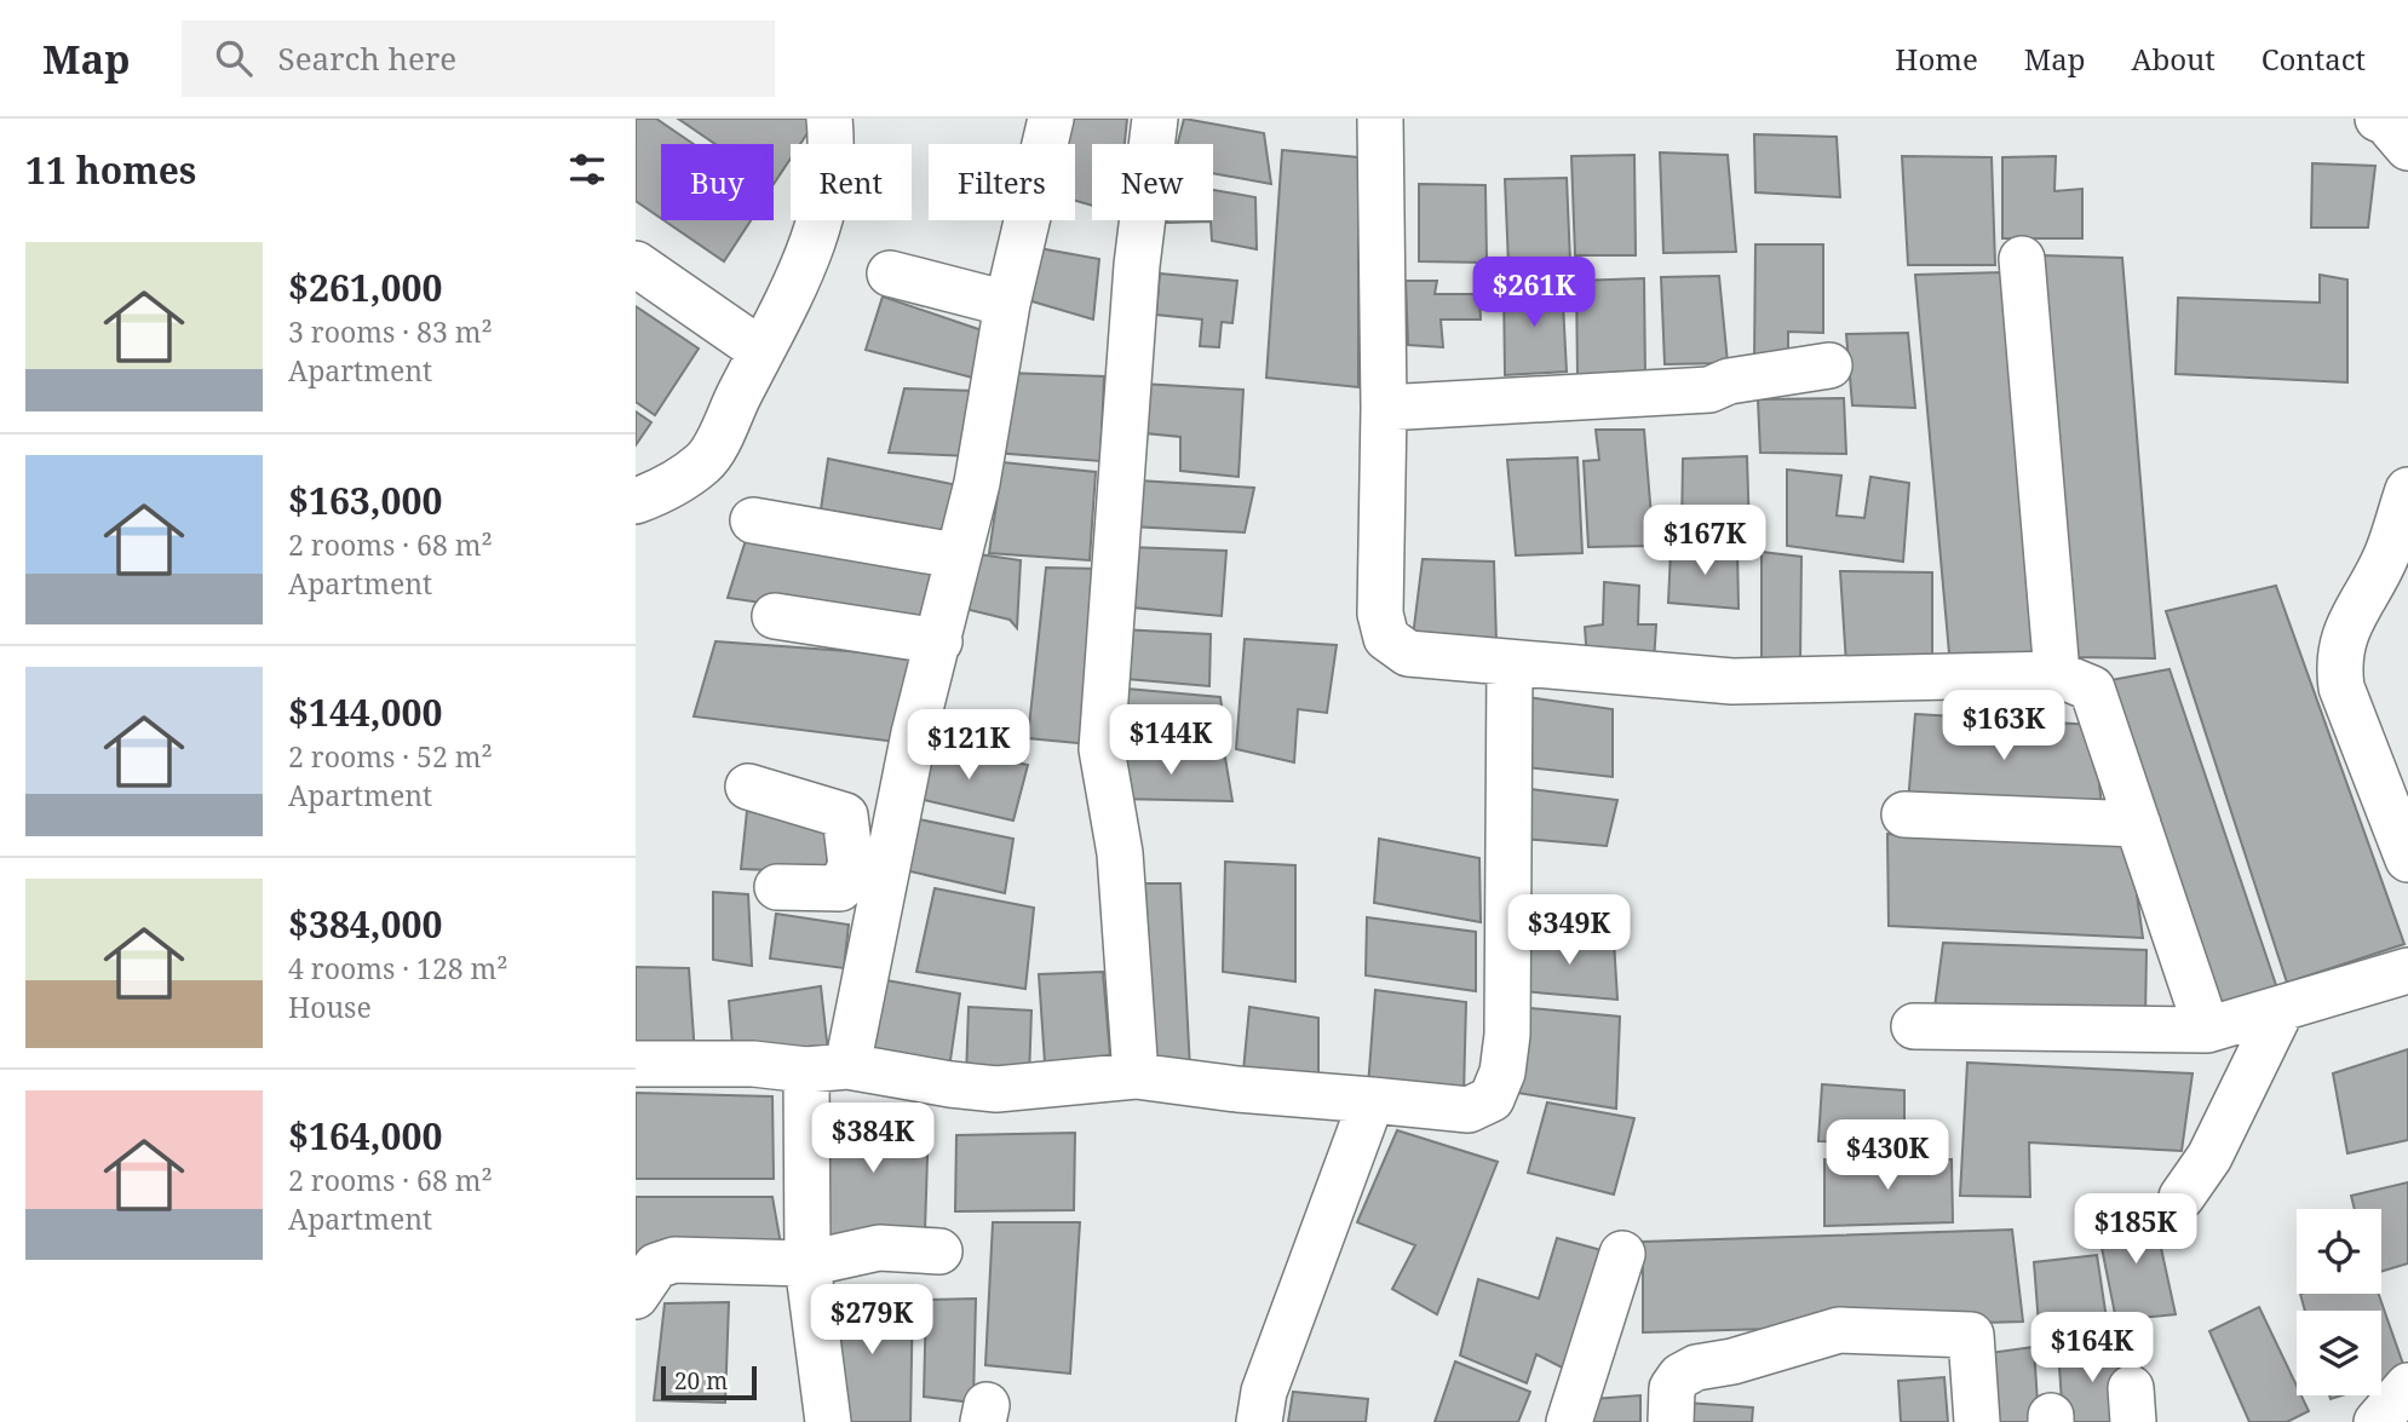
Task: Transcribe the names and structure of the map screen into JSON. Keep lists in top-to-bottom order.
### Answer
{
  "scale_bar": "20 m",
  "page": {
    "header": "Map",
    "search": "Search here",
    "nav": [
      "Home",
      "Map",
      "About",
      "Contact"
    ],
    "heading": "11 homes",
    "chip": [
      "Buy",
      "Rent",
      "Filters",
      "New"
    ],
    "list": [
      {
        "name": "$261,000",
        "note": "3 rooms · 83 m² · Apartment"
      },
      {
        "name": "$163,000",
        "note": "2 rooms · 68 m² · Apartment"
      },
      {
        "name": "$144,000",
        "note": "2 rooms · 52 m² · Apartment"
      },
      {
        "name": "$384,000",
        "note": "4 rooms · 128 m² · House"
      },
      {
        "name": "$164,000",
        "note": "2 rooms · 68 m² · Apartment"
      }
    ],
    "price": [
      "$261K",
      "$167K",
      "$163K",
      "$144K",
      "$121K",
      "$349K",
      "$384K",
      "$430K",
      "$185K",
      "$279K",
      "$164K"
    ],
    "scale": "20 m"
  }
}
